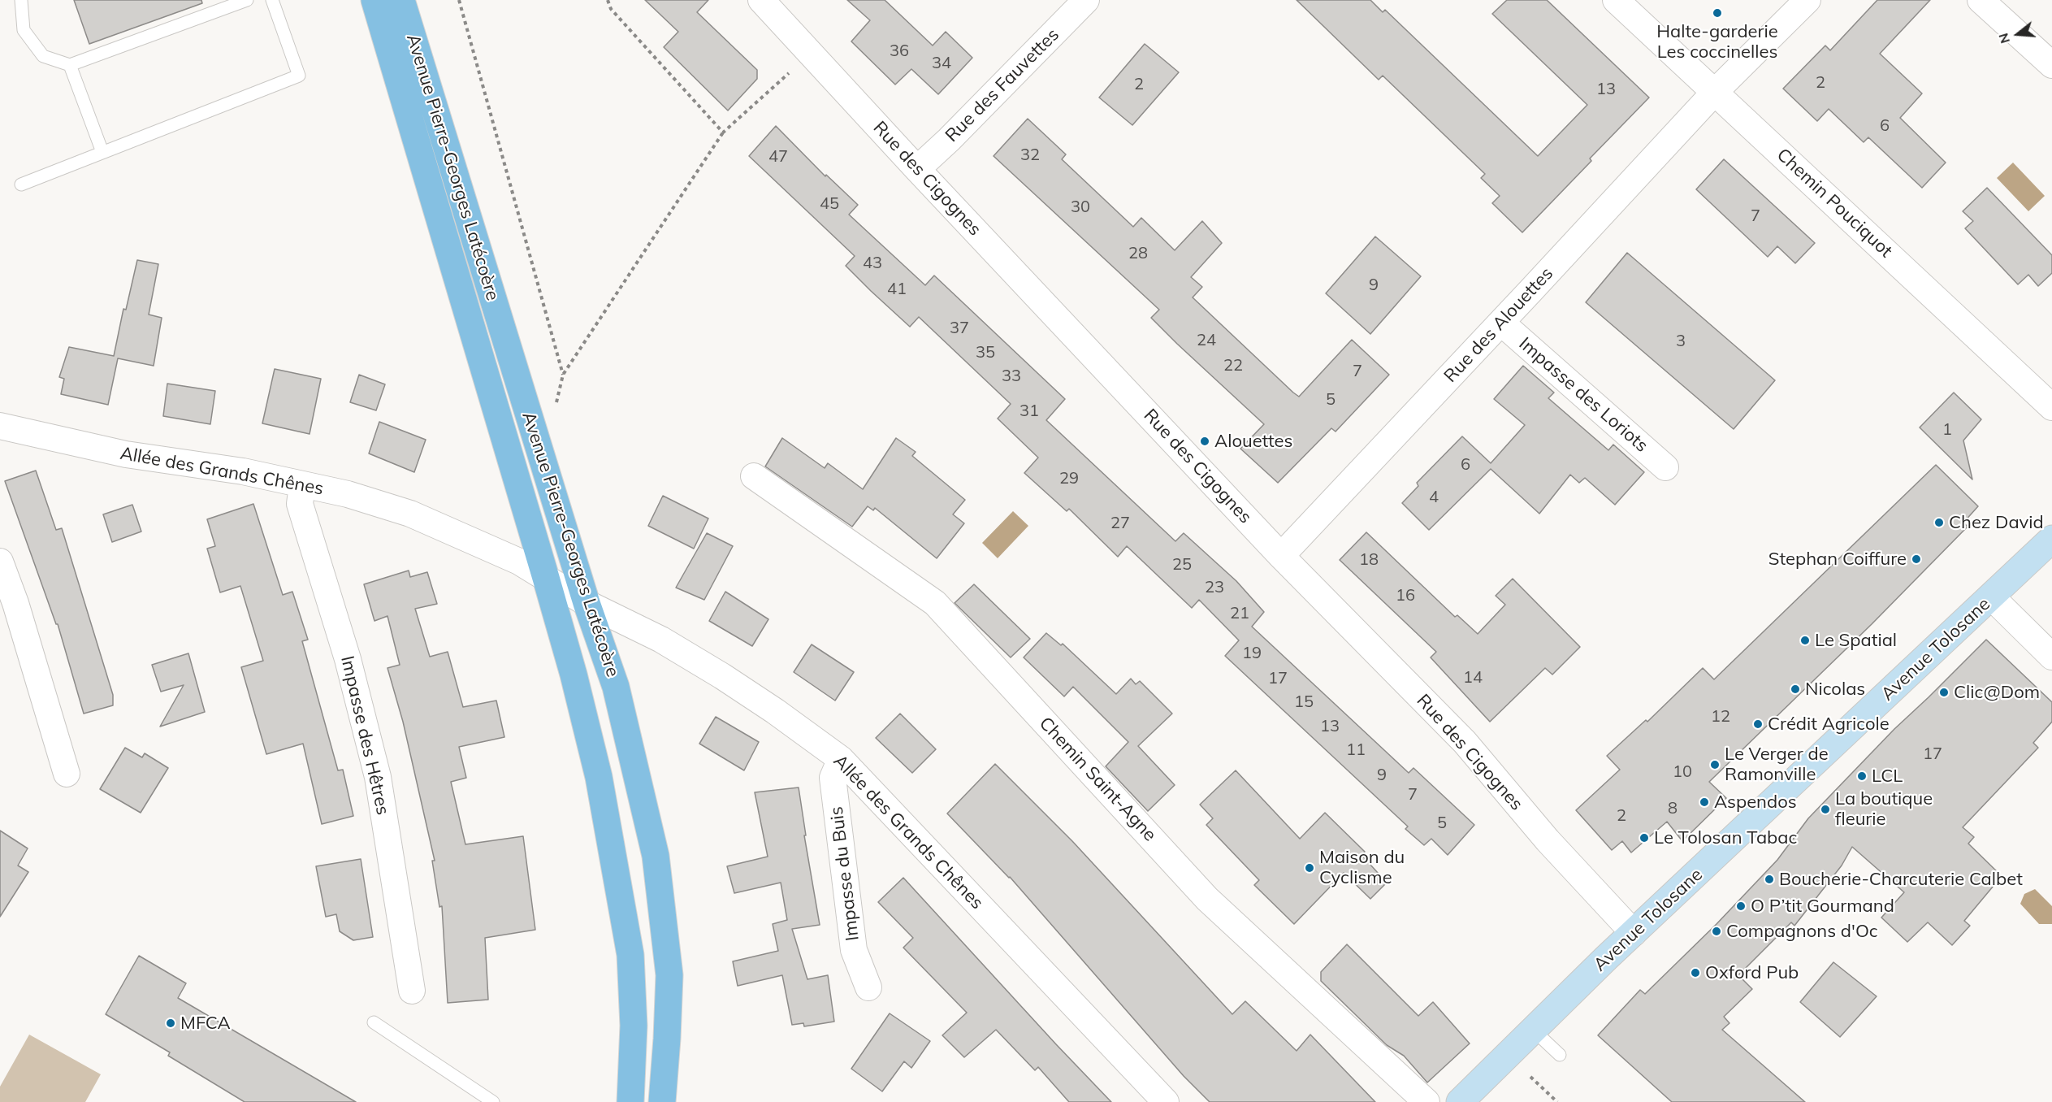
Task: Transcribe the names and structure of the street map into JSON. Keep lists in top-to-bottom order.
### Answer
{
  "streets": {
    "main road": ["Avenue Pierre-Georges Latécoère", "Avenue Tolosane"],
    "street": [
      "Rue des Fauvettes",
      "Rue des Cigognes",
      "Chemin Pouciquot",
      "Rue des Alouettes",
      "Impasse des Loriots",
      "Allée des Grands Chênes",
      "Impasse des Hêtres",
      "Chemin Saint-Agne",
      "Impasse du Buis"
    ]
  },
  "crossings": [
    ["Rue des Fauvettes", "Rue des Cigognes"],
    ["Avenue Pierre-Georges Latécoère", "Allée des Grands Chênes"],
    ["Rue des Cigognes", "Rue des Alouettes"],
    ["Rue des Cigognes", "Avenue Tolosane"],
    ["Chemin Pouciquot", "Rue des Alouettes"],
    ["Rue des Alouettes", "Impasse des Loriots"],
    ["Allée des Grands Chênes", "Impasse des Hêtres"],
    ["Allée des Grands Chênes", "Impasse du Buis"]
  ],
  "places": [
    "Halte-garderie Les coccinelles",
    "Alouettes",
    "Chez David",
    "Stephan Coiffure",
    "Le Spatial",
    "Nicolas",
    "Clic@Dom",
    "Crédit Agricole",
    "Le Verger de Ramonville",
    "LCL",
    "Aspendos",
    "La boutique fleurie",
    "Le Tolosan Tabac",
    "Maison du Cyclisme",
    "Boucherie-Charcuterie Calbet",
    "O P’tit Gourmand",
    "Compagnons d'Oc",
    "Oxford Pub",
    "MFCA"
  ],
  "house_numbers": [
    "36",
    "34",
    "2",
    "2",
    "13",
    "6",
    "32",
    "47",
    "45",
    "30",
    "7",
    "28",
    "43",
    "9",
    "41",
    "37",
    "24",
    "3",
    "35",
    "22",
    "7",
    "33",
    "5",
    "31",
    "1",
    "6",
    "29",
    "4",
    "27",
    "18",
    "25",
    "23",
    "16",
    "21",
    "19",
    "14",
    "17",
    "15",
    "12",
    "13",
    "11",
    "17",
    "10",
    "9",
    "7",
    "8",
    "2",
    "5"
  ],
  "north": "left"
}
